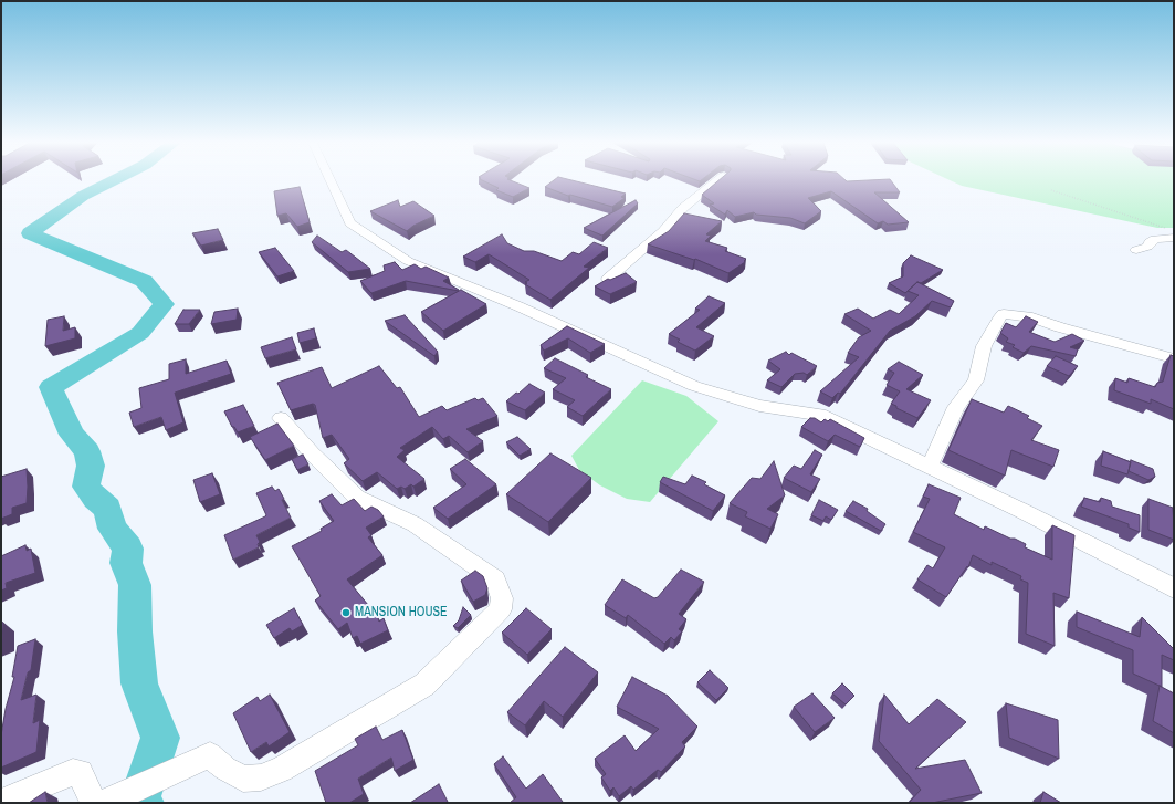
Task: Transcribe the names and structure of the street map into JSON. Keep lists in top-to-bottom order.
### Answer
{
  "places": ["MANSION HOUSE"]
}
